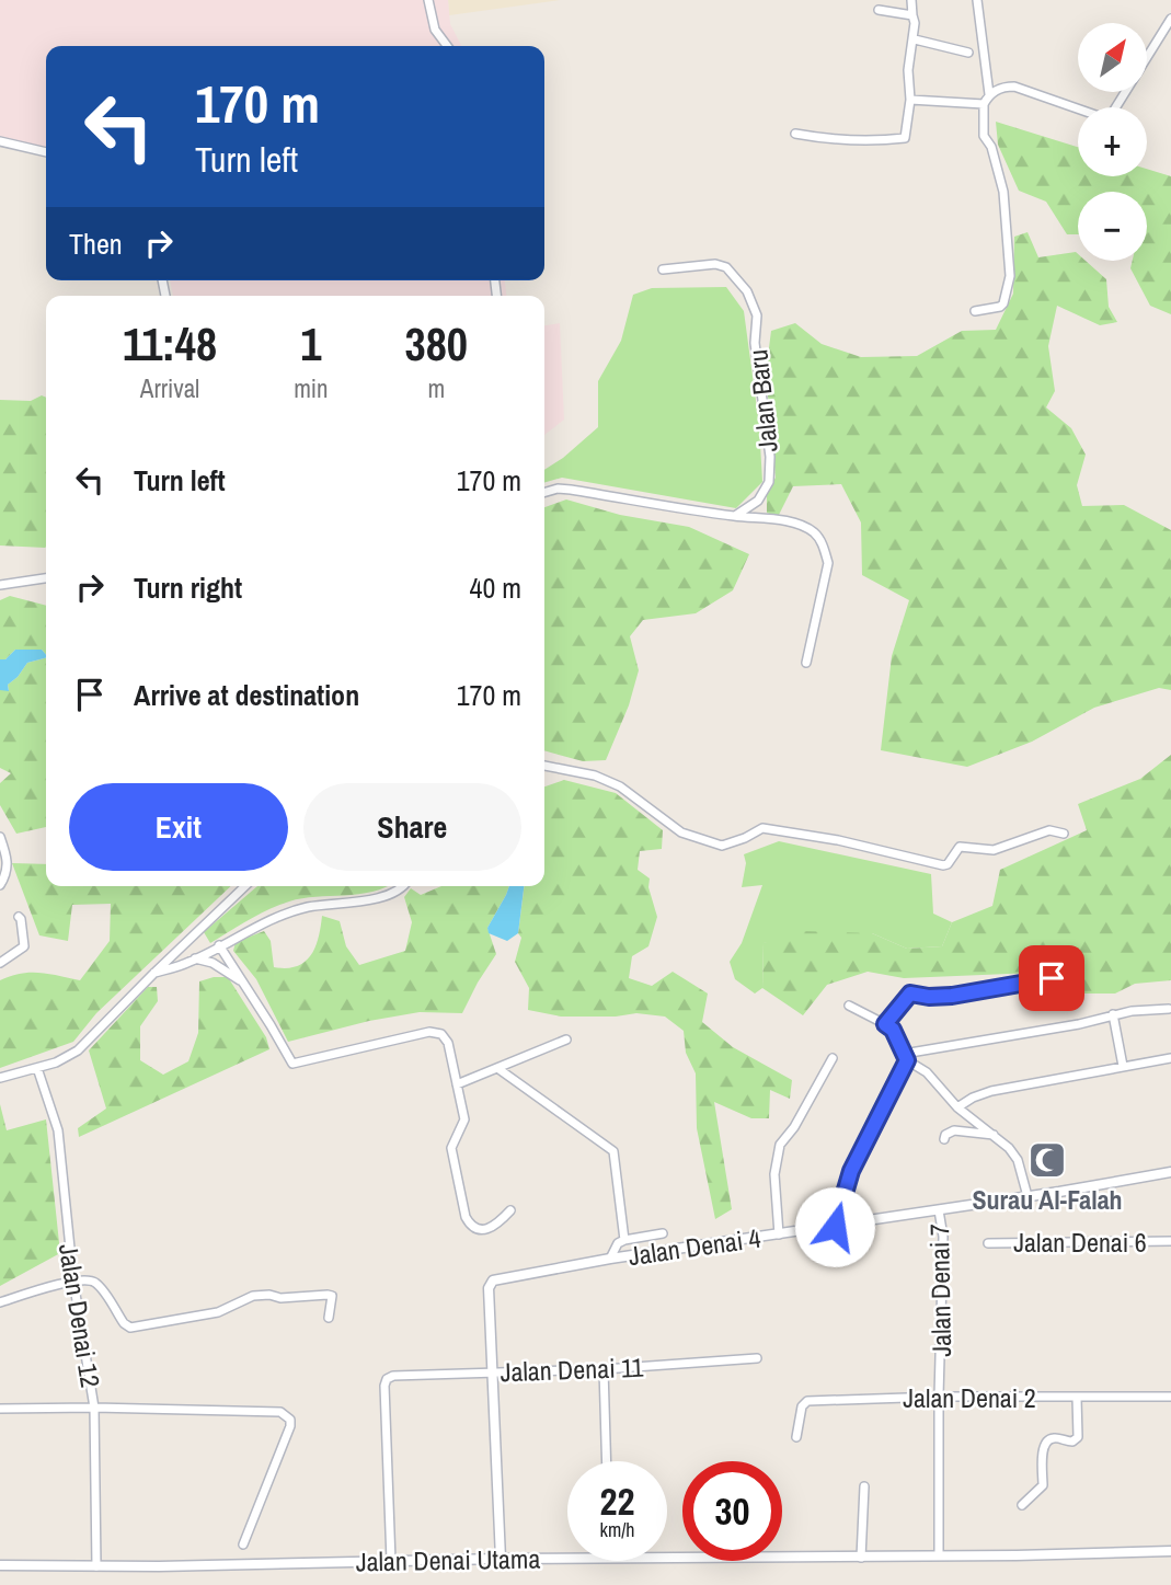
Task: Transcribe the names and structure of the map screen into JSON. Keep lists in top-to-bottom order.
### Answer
{
  "streets": {
    "street": [
      "Jalan Baru",
      "Jalan Denai 6",
      "Jalan Denai 4",
      "Jalan Denai 7",
      "Jalan Denai 12",
      "Jalan Denai 11",
      "Jalan Denai 2",
      "Jalan Denai Utama"
    ]
  },
  "crossings": [
    ["Jalan Denai 4", "Jalan Denai 7"],
    ["Jalan Denai 4", "Jalan Denai 11"],
    ["Jalan Denai 7", "Jalan Denai 2"],
    ["Jalan Denai 7", "Jalan Denai Utama"],
    ["Jalan Denai 12", "Jalan Denai Utama"],
    ["Jalan Denai 11", "Jalan Denai Utama"]
  ],
  "places": {
    "mosque": ["Surau Al-Falah"]
  },
  "north": "top right",
  "page": {
    "map_buttons": ["+", "−"],
    "turn": ["170 m", "Turn left"],
    "then": "Then",
    "eta": [
      "11:48",
      "Arrival",
      "1",
      "min",
      "380",
      "m"
    ],
    "list": [
      {
        "name": "Turn left",
        "value": "170 m"
      },
      {
        "name": "Turn right",
        "value": "40 m"
      },
      {
        "name": "Arrive at destination",
        "value": "170 m"
      }
    ],
    "buttons": ["Exit", "Share"],
    "speed": "22 km/h",
    "limit": "30"
  }
}
